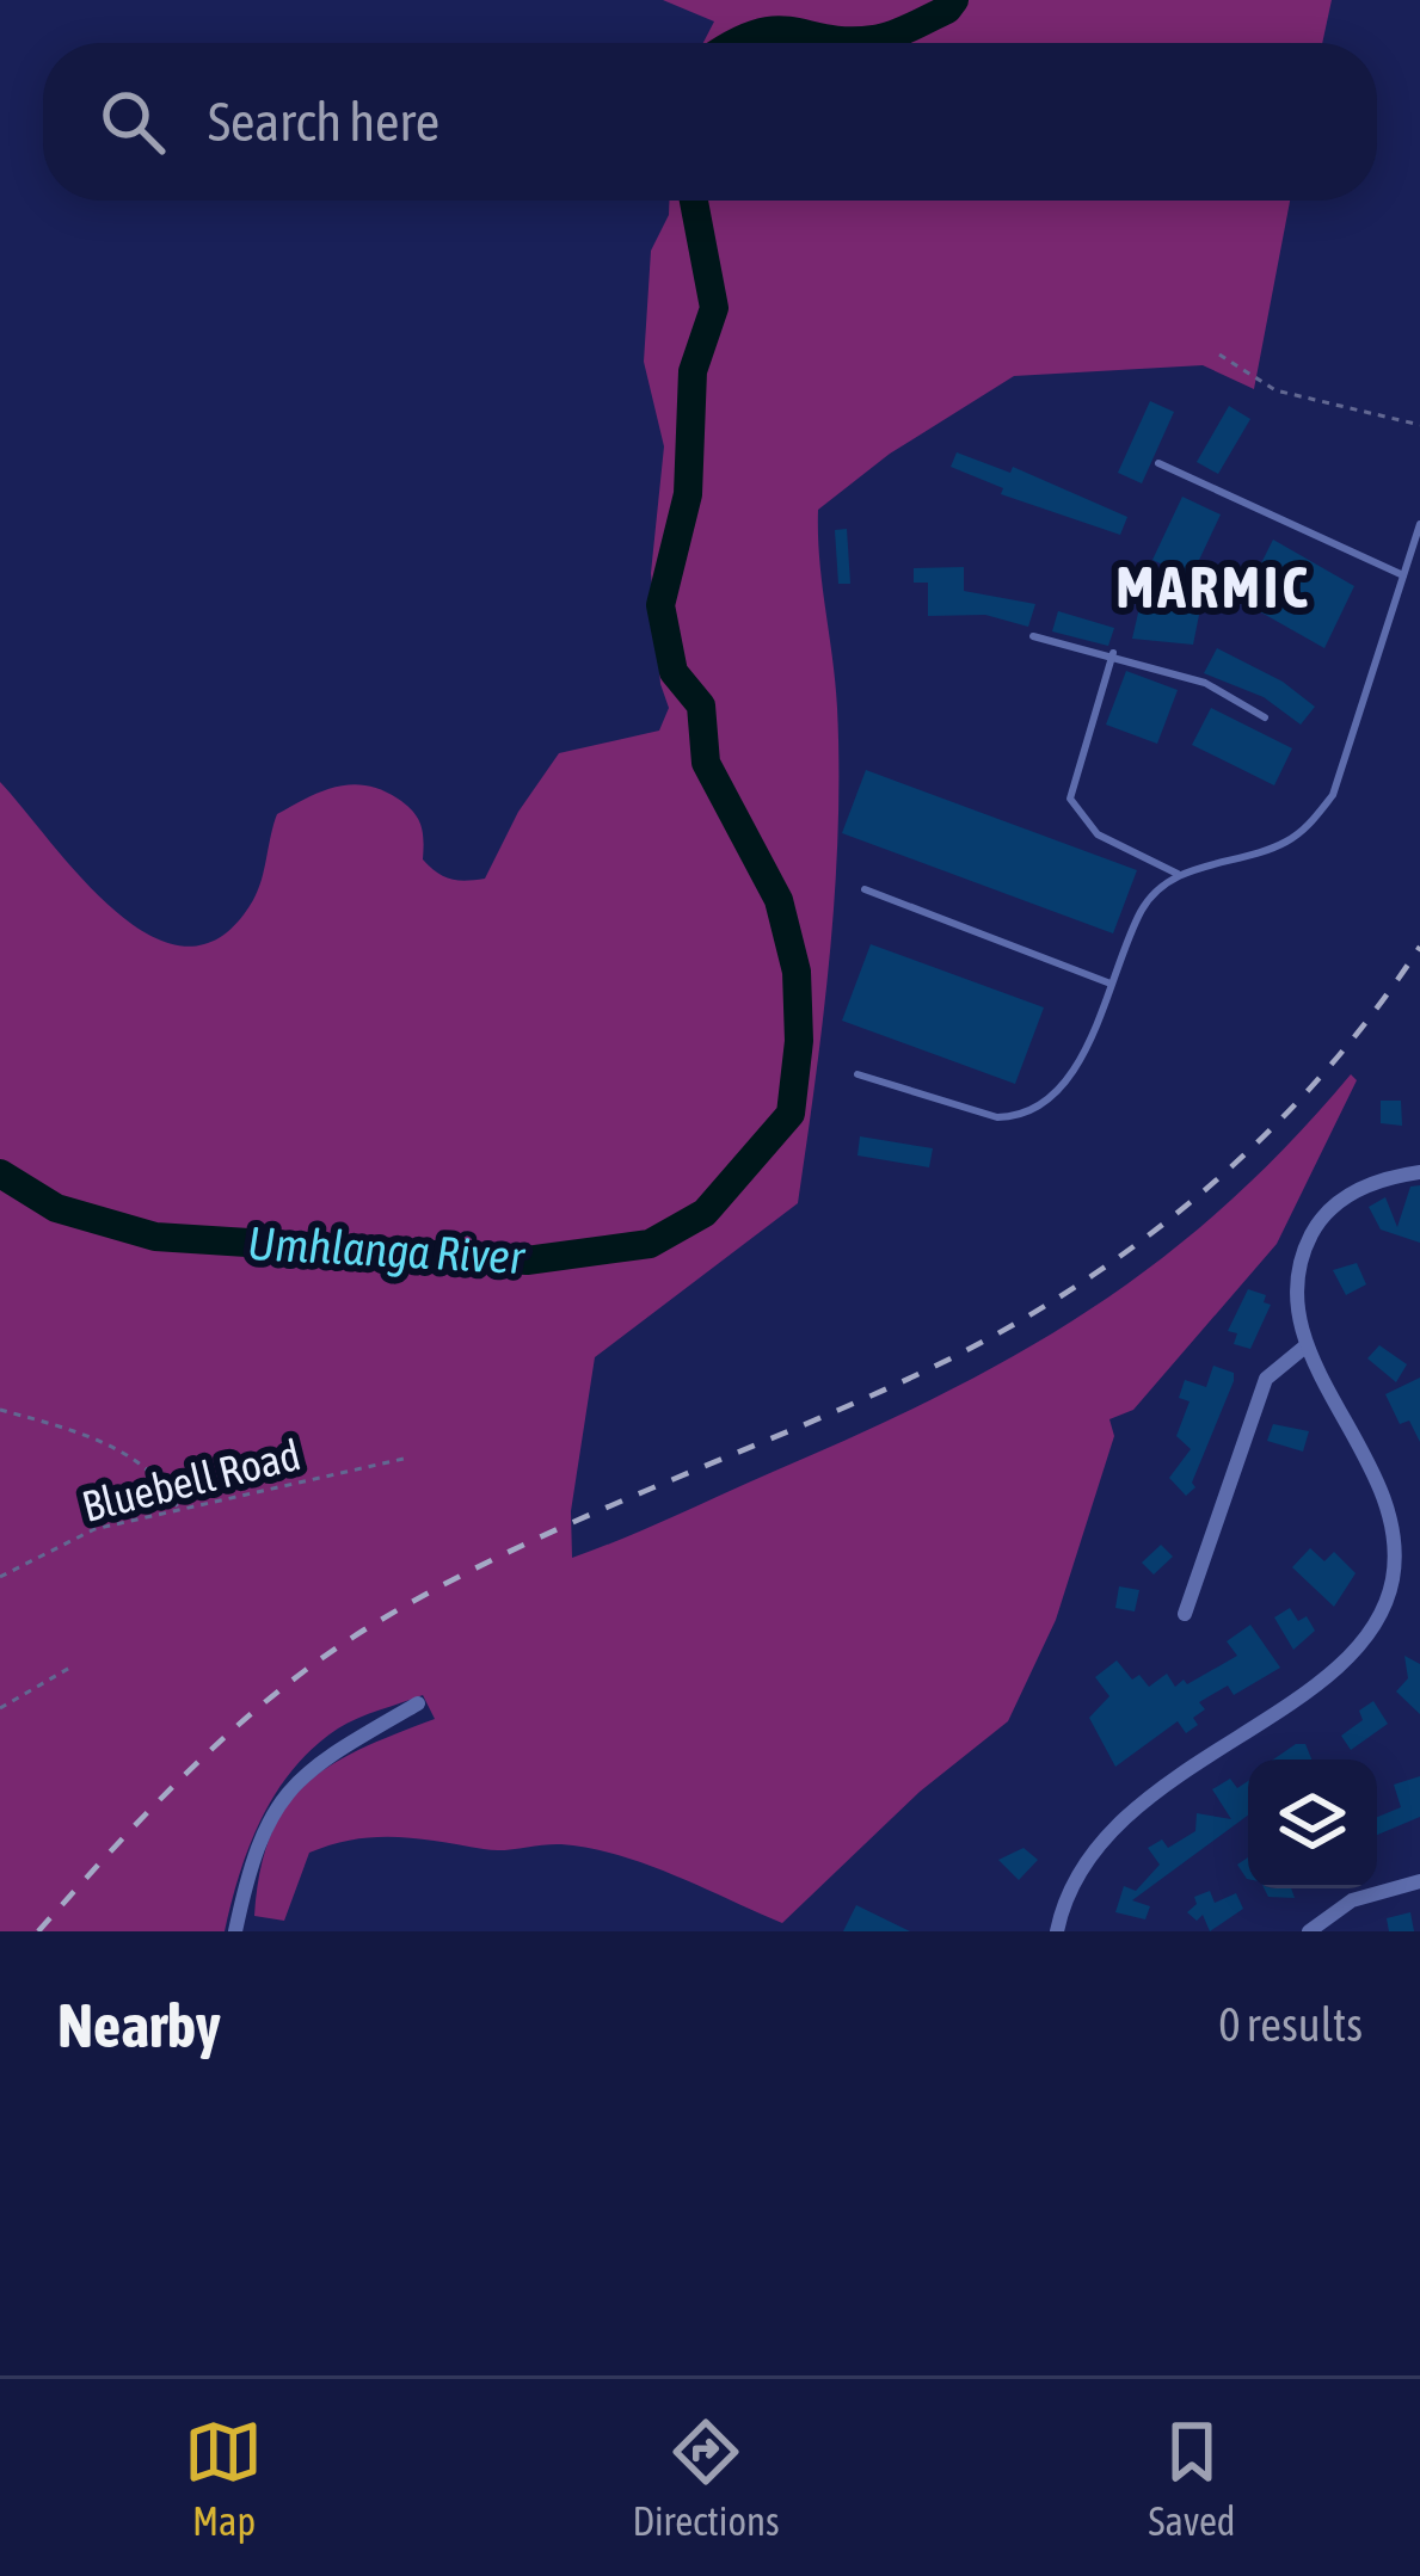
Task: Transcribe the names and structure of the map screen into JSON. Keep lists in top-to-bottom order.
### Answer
{
  "streets": {
    "path": ["Bluebell Road"]
  },
  "districts": ["MARMIC"],
  "water": ["Umhlanga River"],
  "page": {
    "search": "Search here",
    "heading": ["Nearby", "0 results"],
    "nav": ["Map", "Directions", "Saved"]
  }
}
